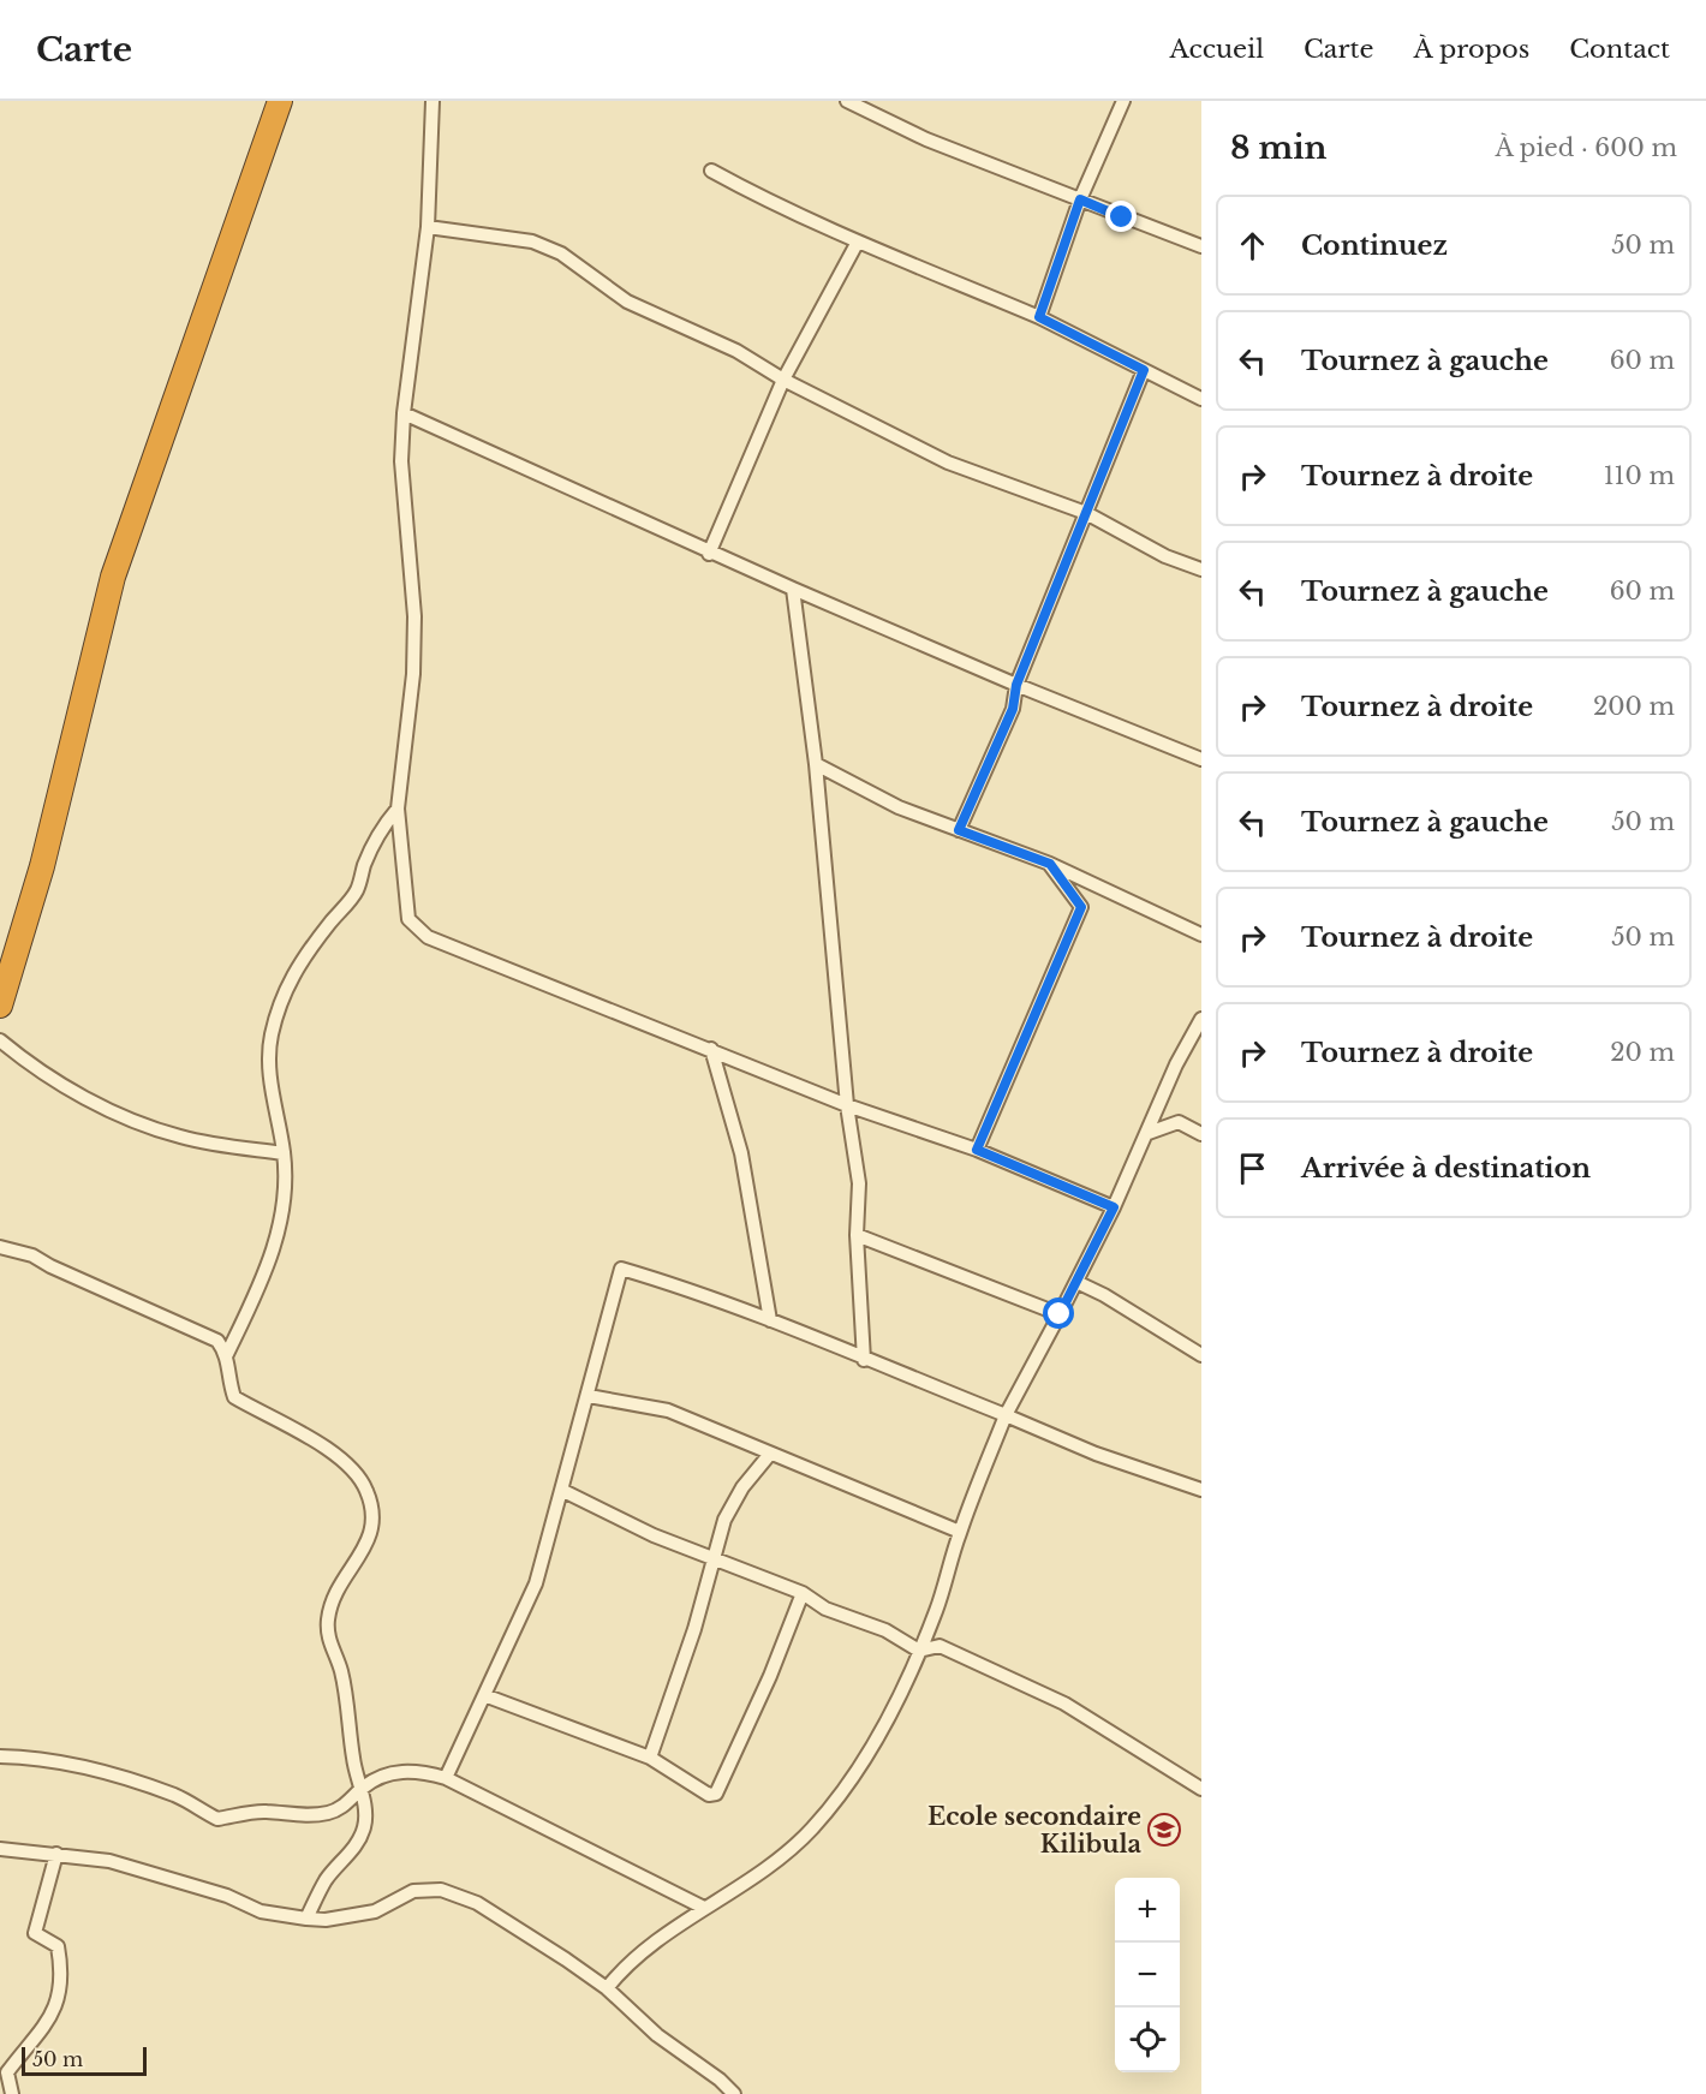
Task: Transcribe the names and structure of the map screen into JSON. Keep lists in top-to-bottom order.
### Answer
{
  "places": {
    "school or university": ["Ecole secondaire Kilibula"]
  },
  "scale_bar": "50 m",
  "page": {
    "header": "Carte",
    "nav": [
      "Accueil",
      "Carte",
      "À propos",
      "Contact"
    ],
    "heading": ["8 min", "À pied · 600 m"],
    "list": [
      ["Continuez", "50 m"],
      ["Tournez à gauche", "60 m"],
      ["Tournez à droite", "110 m"],
      ["Tournez à gauche", "60 m"],
      ["Tournez à droite", "200 m"],
      ["Tournez à gauche", "50 m"],
      ["Tournez à droite", "50 m"],
      ["Tournez à droite", "20 m"],
      "Arrivée à destination"
    ],
    "map_buttons": ["+", "−"],
    "scale": "50 m"
  }
}
